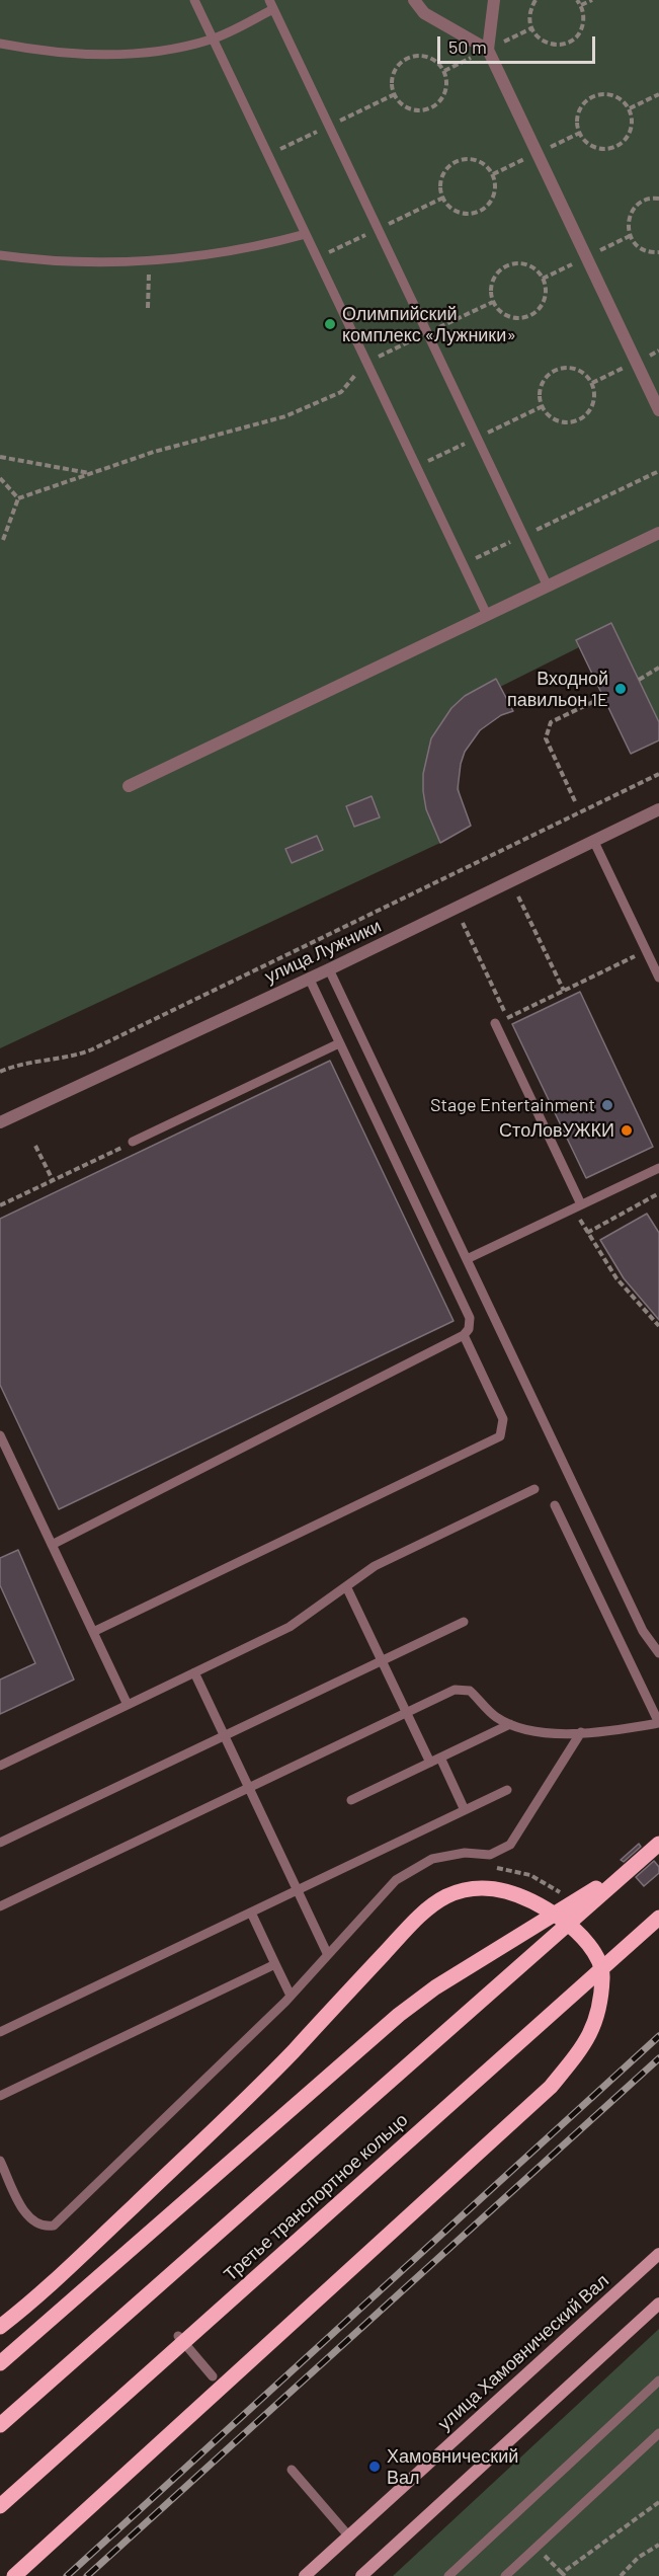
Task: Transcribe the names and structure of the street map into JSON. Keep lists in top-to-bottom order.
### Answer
{
  "streets": {
    "main road": ["Третье транспортное кольцо", "улица Хамовнический Вал"],
    "street": ["улица Лужники"]
  },
  "places": [
    "Олимпийский комплекс «Лужники»",
    "Входной павильон 1E",
    "Stage Entertainment",
    "СтоЛовУЖКИ",
    "Хамовнический Вал"
  ],
  "scale_bar": "50 m"
}
